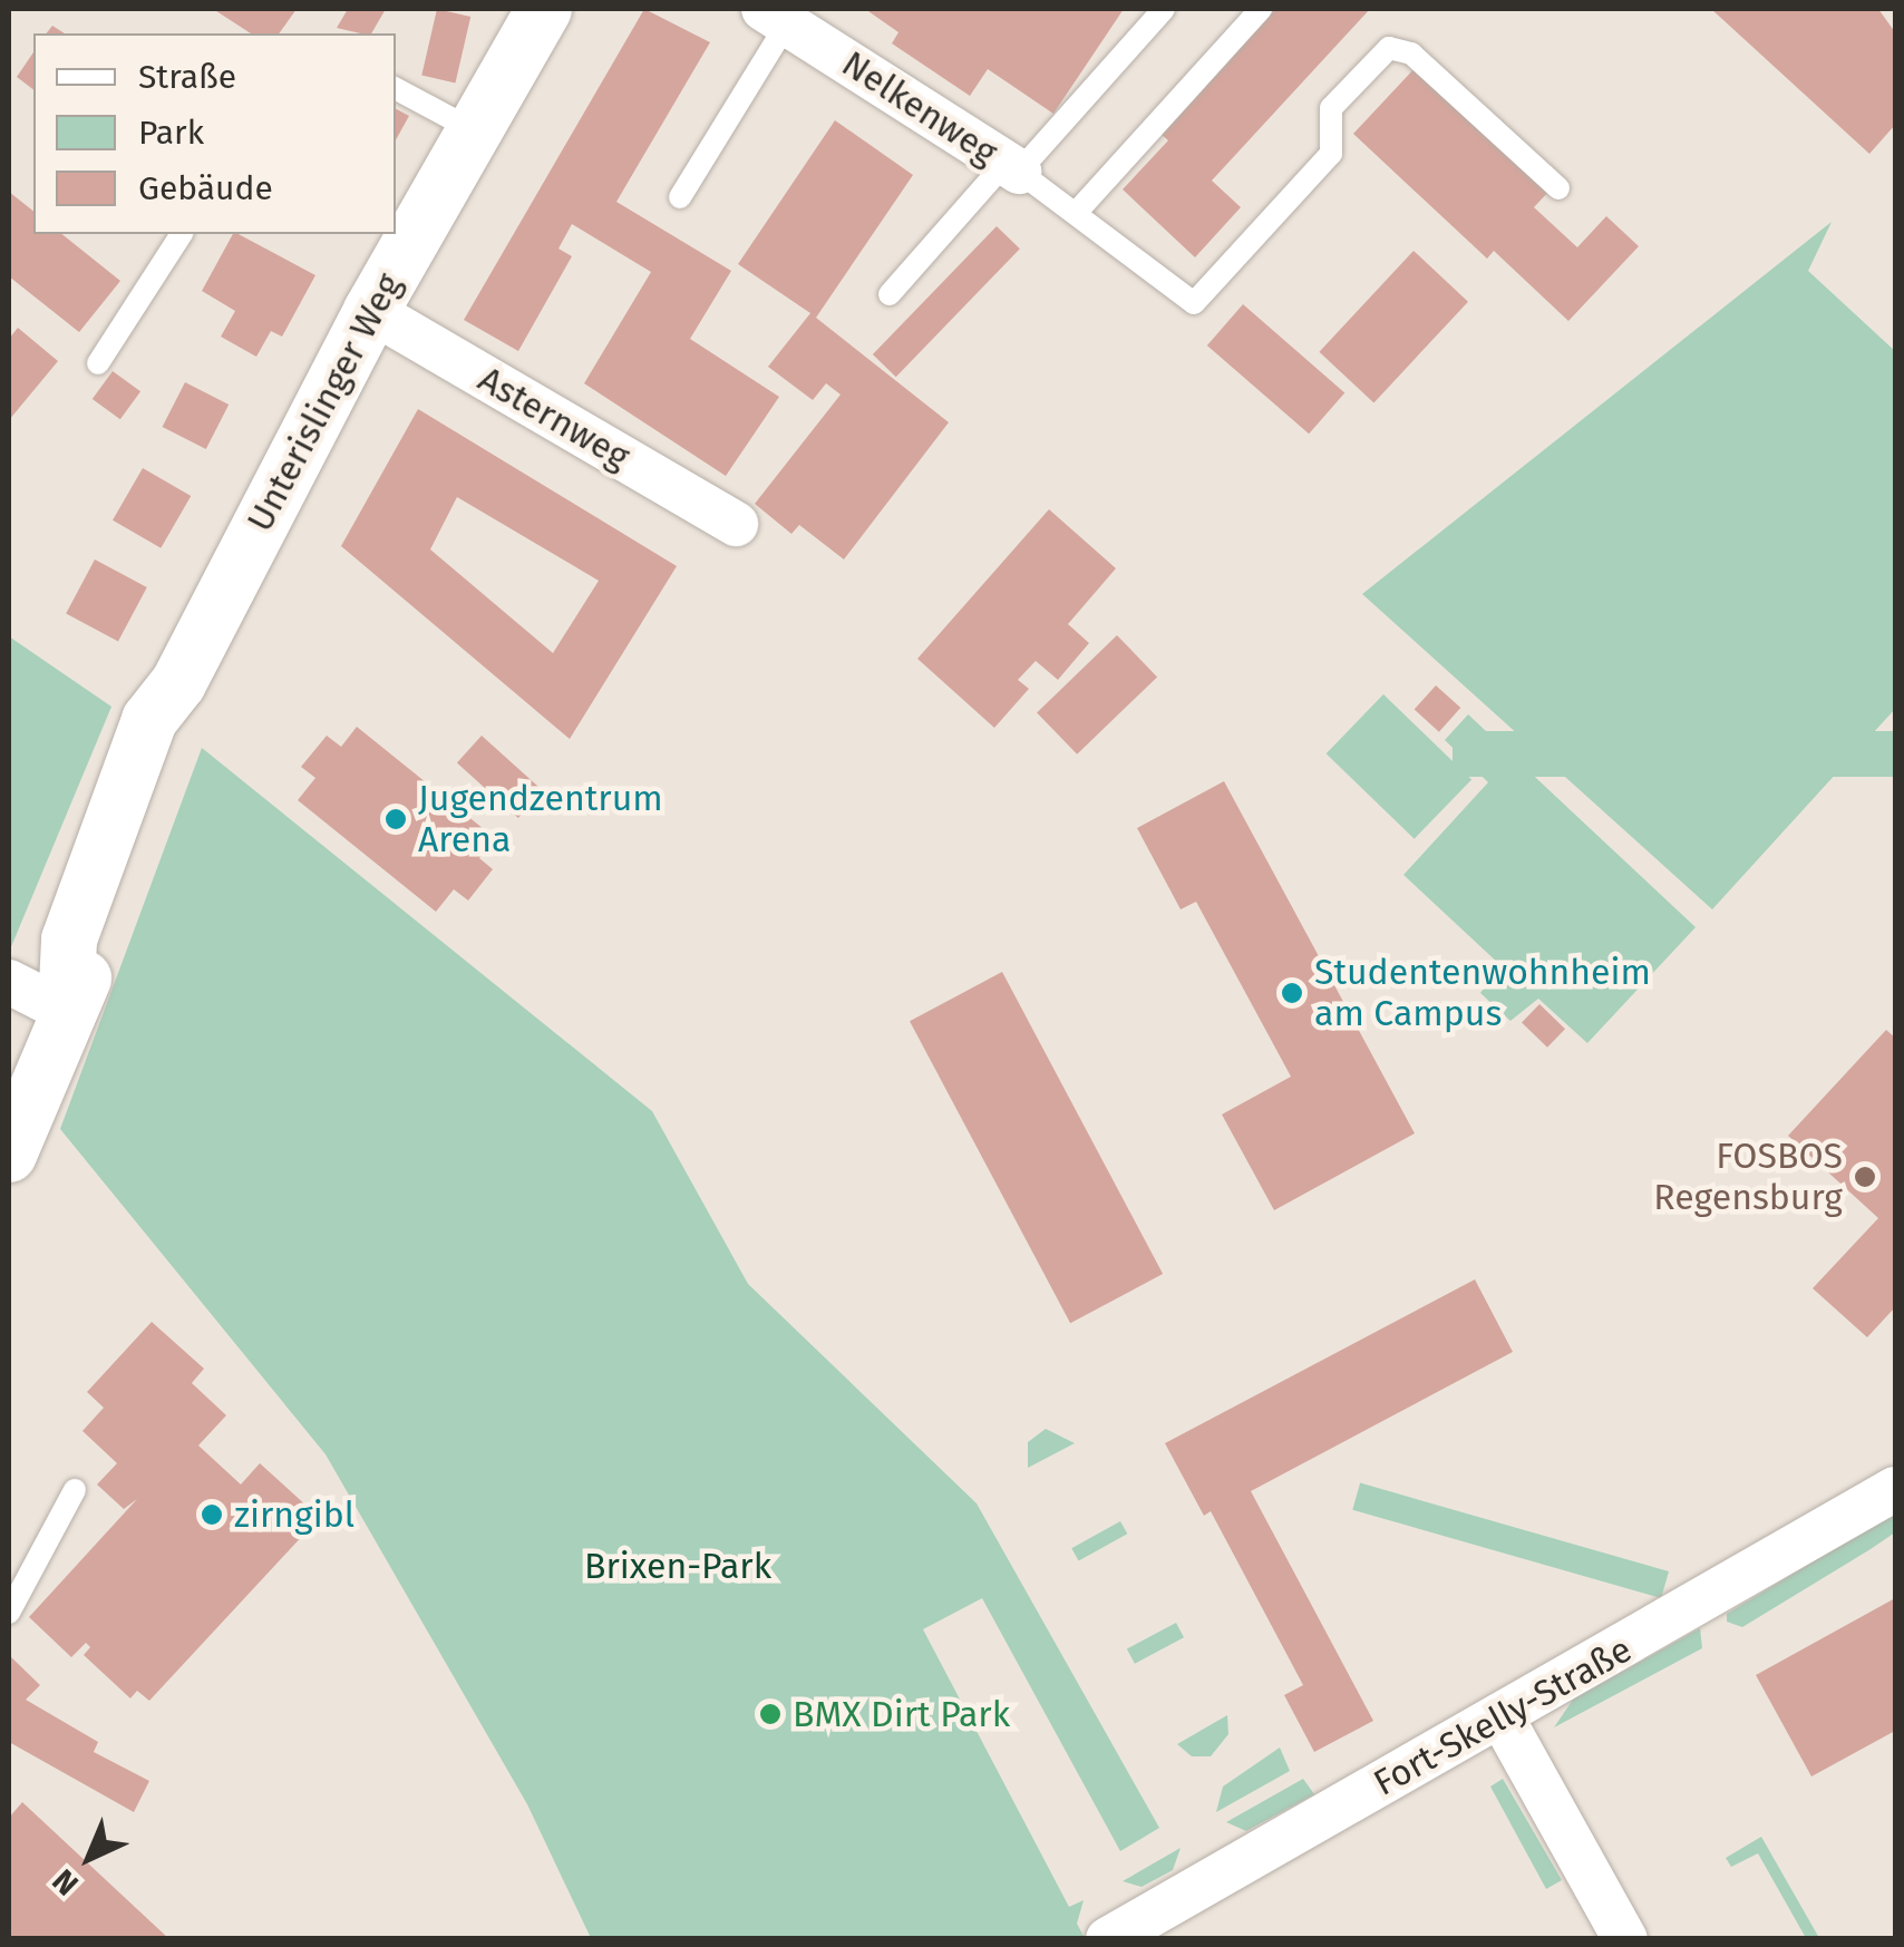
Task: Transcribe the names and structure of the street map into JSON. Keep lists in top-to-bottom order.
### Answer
{
  "streets": {
    "street": [
      "Nelkenweg",
      "Unterislinger Weg",
      "Asternweg",
      "Fort-Skelly-Straße"
    ]
  },
  "crossings": [
    ["Unterislinger Weg", "Asternweg"]
  ],
  "parks": ["Brixen-Park"],
  "places": [
    "Jugendzentrum Arena",
    "Studentenwohnheim am Campus",
    "FOSBOS Regensburg",
    "zirngibl",
    "BMX Dirt Park"
  ],
  "legend": ["Straße", "Park", "Gebäude"],
  "north": "bottom left"
}
